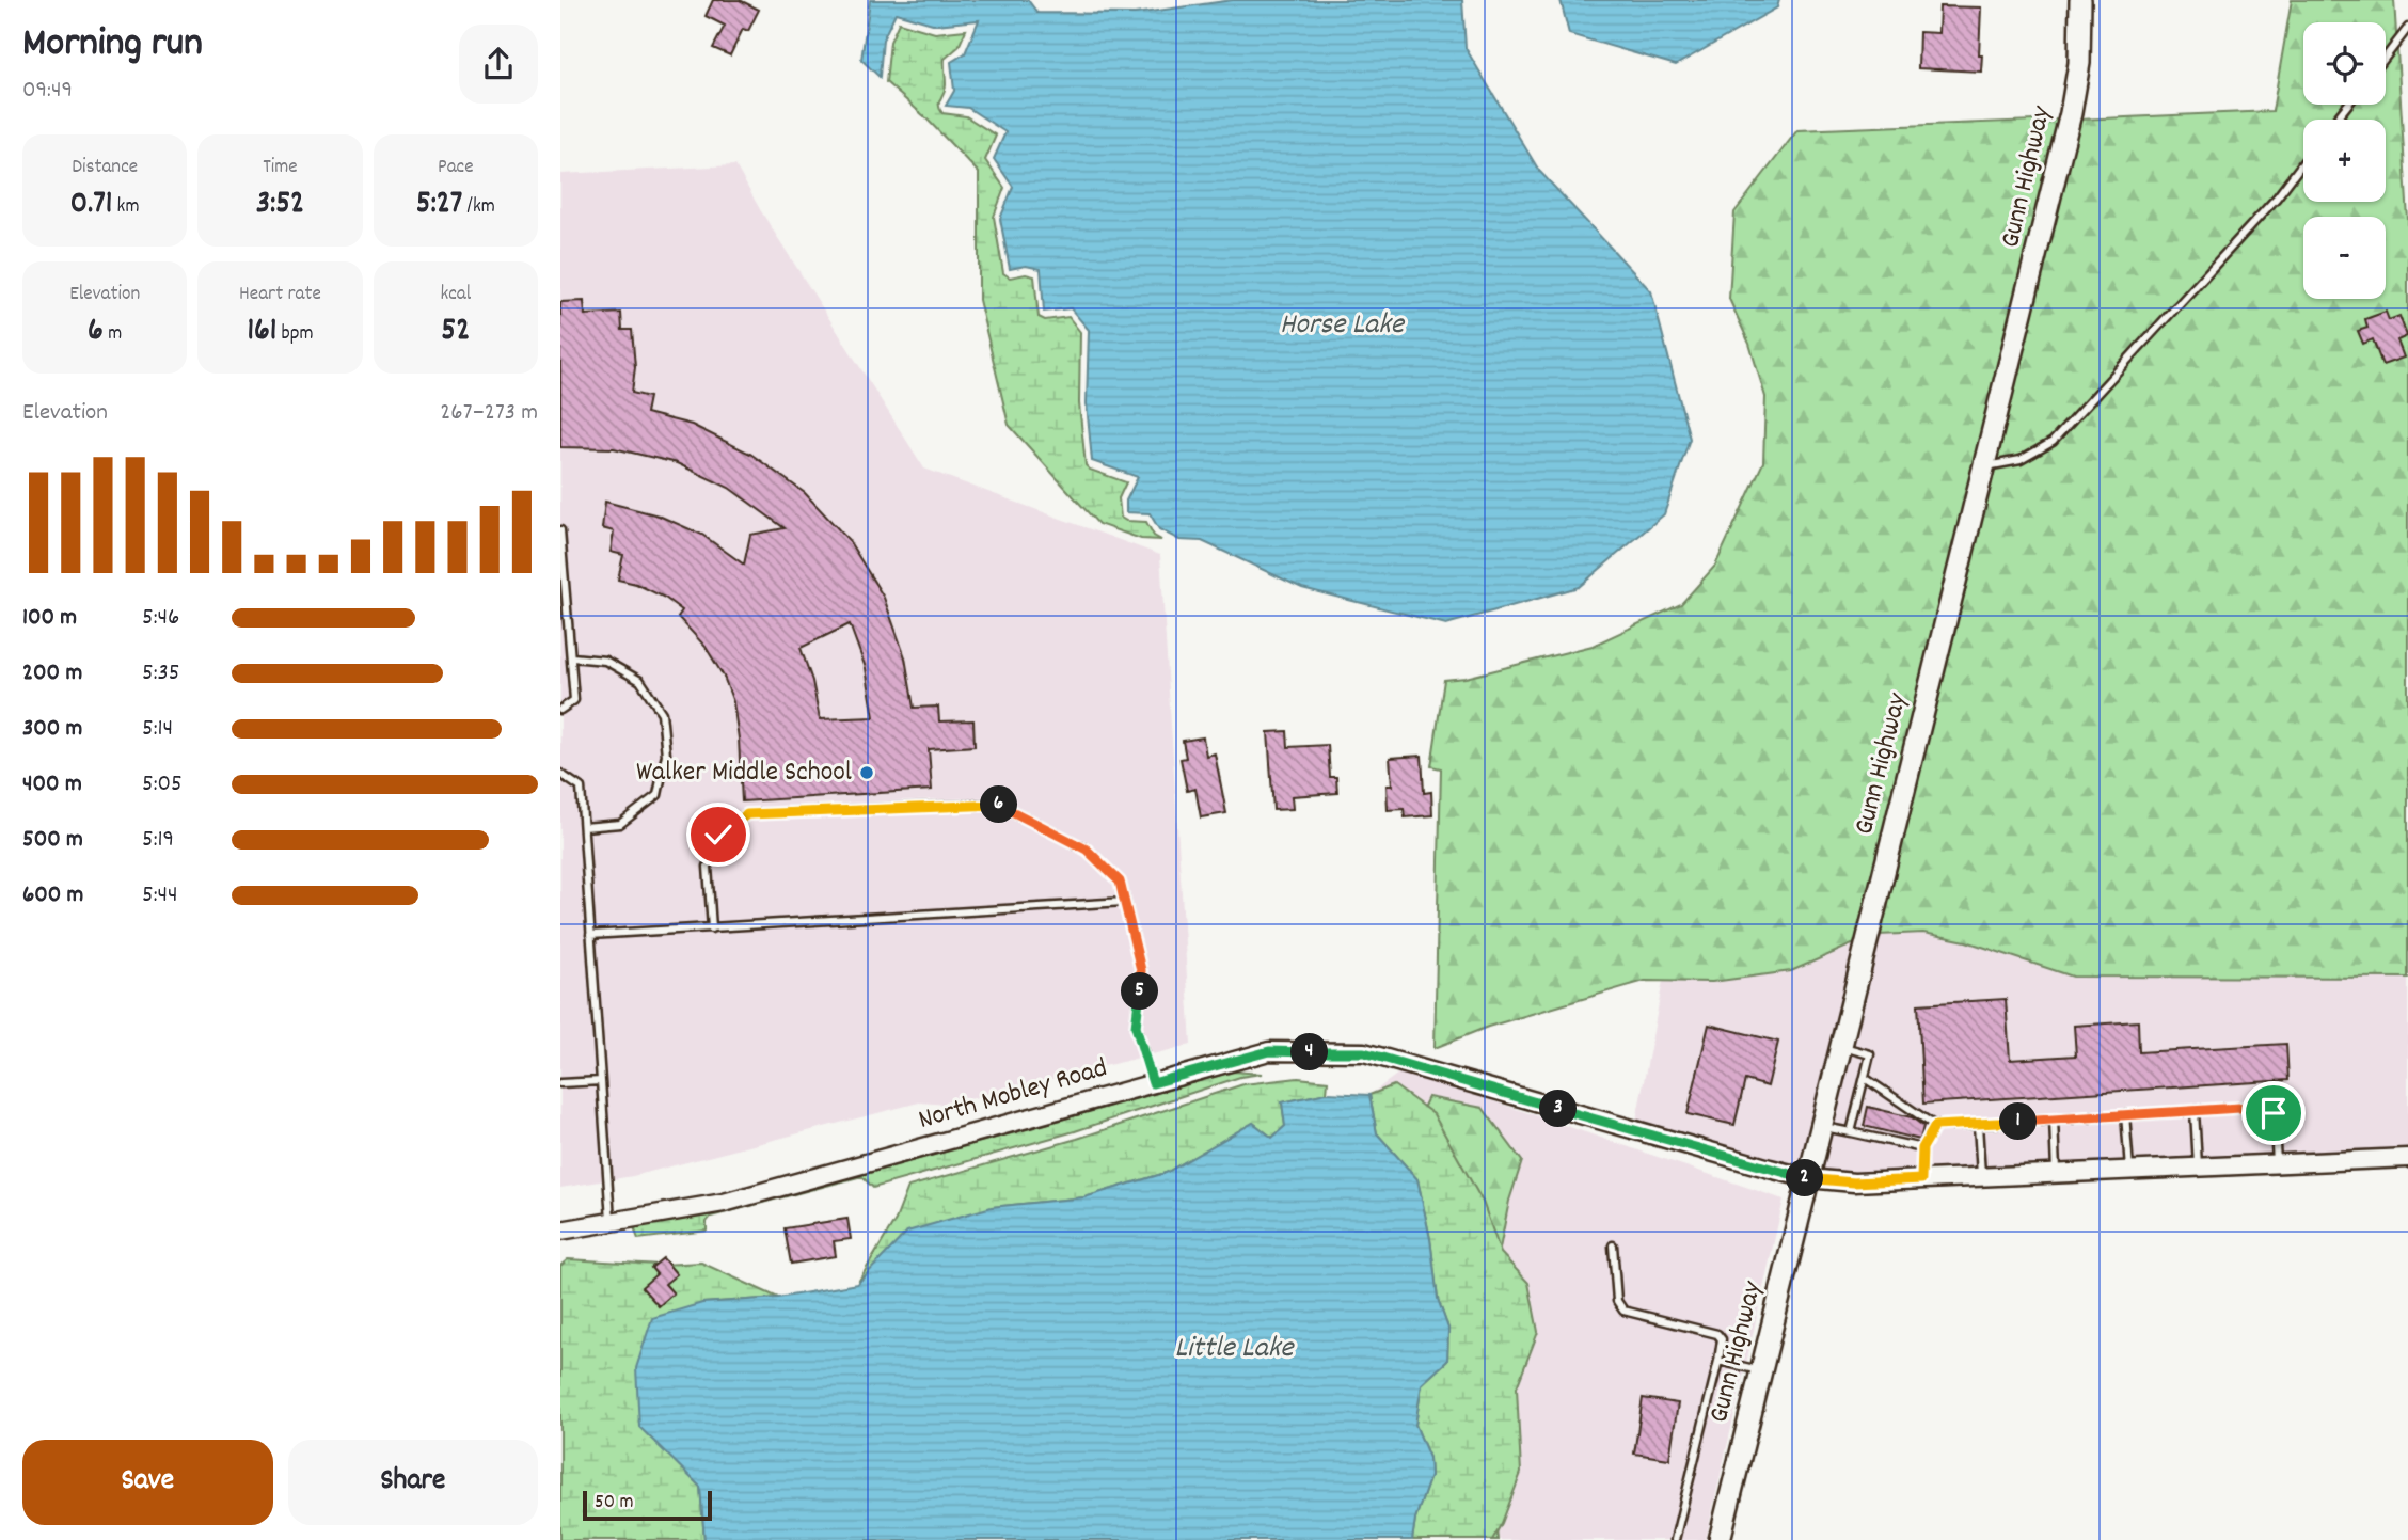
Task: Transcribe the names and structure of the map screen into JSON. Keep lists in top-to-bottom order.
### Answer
{
  "streets": {
    "main road": ["Gunn Highway"],
    "street": ["North Mobley Road"]
  },
  "crossings": [
    ["Gunn Highway", "North Mobley Road"]
  ],
  "water": ["Horse Lake", "Little Lake"],
  "places": ["Walker Middle School"],
  "scale_bar": "50 m",
  "page": {
    "heading": ["Morning run", "09:49"],
    "map_buttons": ["+", "−"],
    "stats": [
      ["Distance", "0.71 km"],
      ["Time", "3:52"],
      ["Pace", "5:27 /km"],
      ["Elevation", "6 m"],
      ["Heart rate", "161 bpm"],
      ["kcal", "52"]
    ],
    "chart": ["Elevation", "267–273 m"],
    "list": [
      {
        "name": "100 m",
        "note": "5:46"
      },
      {
        "name": "200 m",
        "note": "5:35"
      },
      {
        "name": "300 m",
        "note": "5:14"
      },
      {
        "name": "400 m",
        "note": "5:05"
      },
      {
        "name": "500 m",
        "note": "5:19"
      },
      {
        "name": "600 m",
        "note": "5:44"
      }
    ],
    "pins": [
      "6",
      "5",
      "4",
      "3",
      "1",
      "2"
    ],
    "buttons": ["Save", "Share"],
    "scale": "50 m"
  }
}
